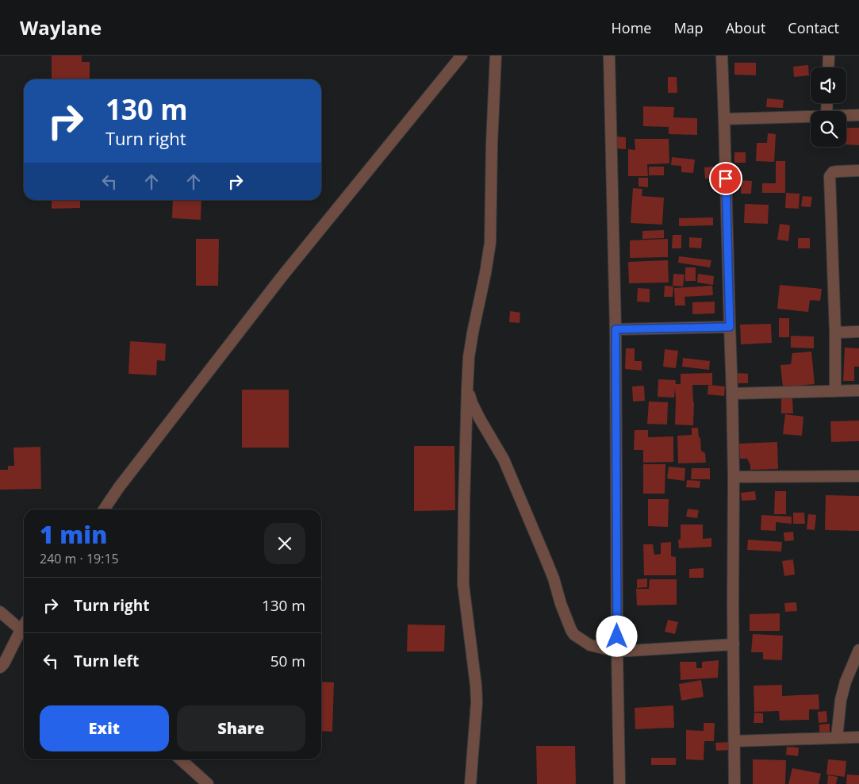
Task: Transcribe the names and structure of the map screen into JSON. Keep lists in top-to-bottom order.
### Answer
{
  "page": {
    "header": "Waylane",
    "nav": [
      "Home",
      "Map",
      "About",
      "Contact"
    ],
    "turn": ["130 m", "Turn right"],
    "heading": ["1 min", "240 m · 19:15"],
    "list": [
      {
        "name": "Turn right",
        "value": "130 m"
      },
      {
        "name": "Turn left",
        "value": "50 m"
      }
    ],
    "buttons": ["Exit", "Share"]
  }
}
